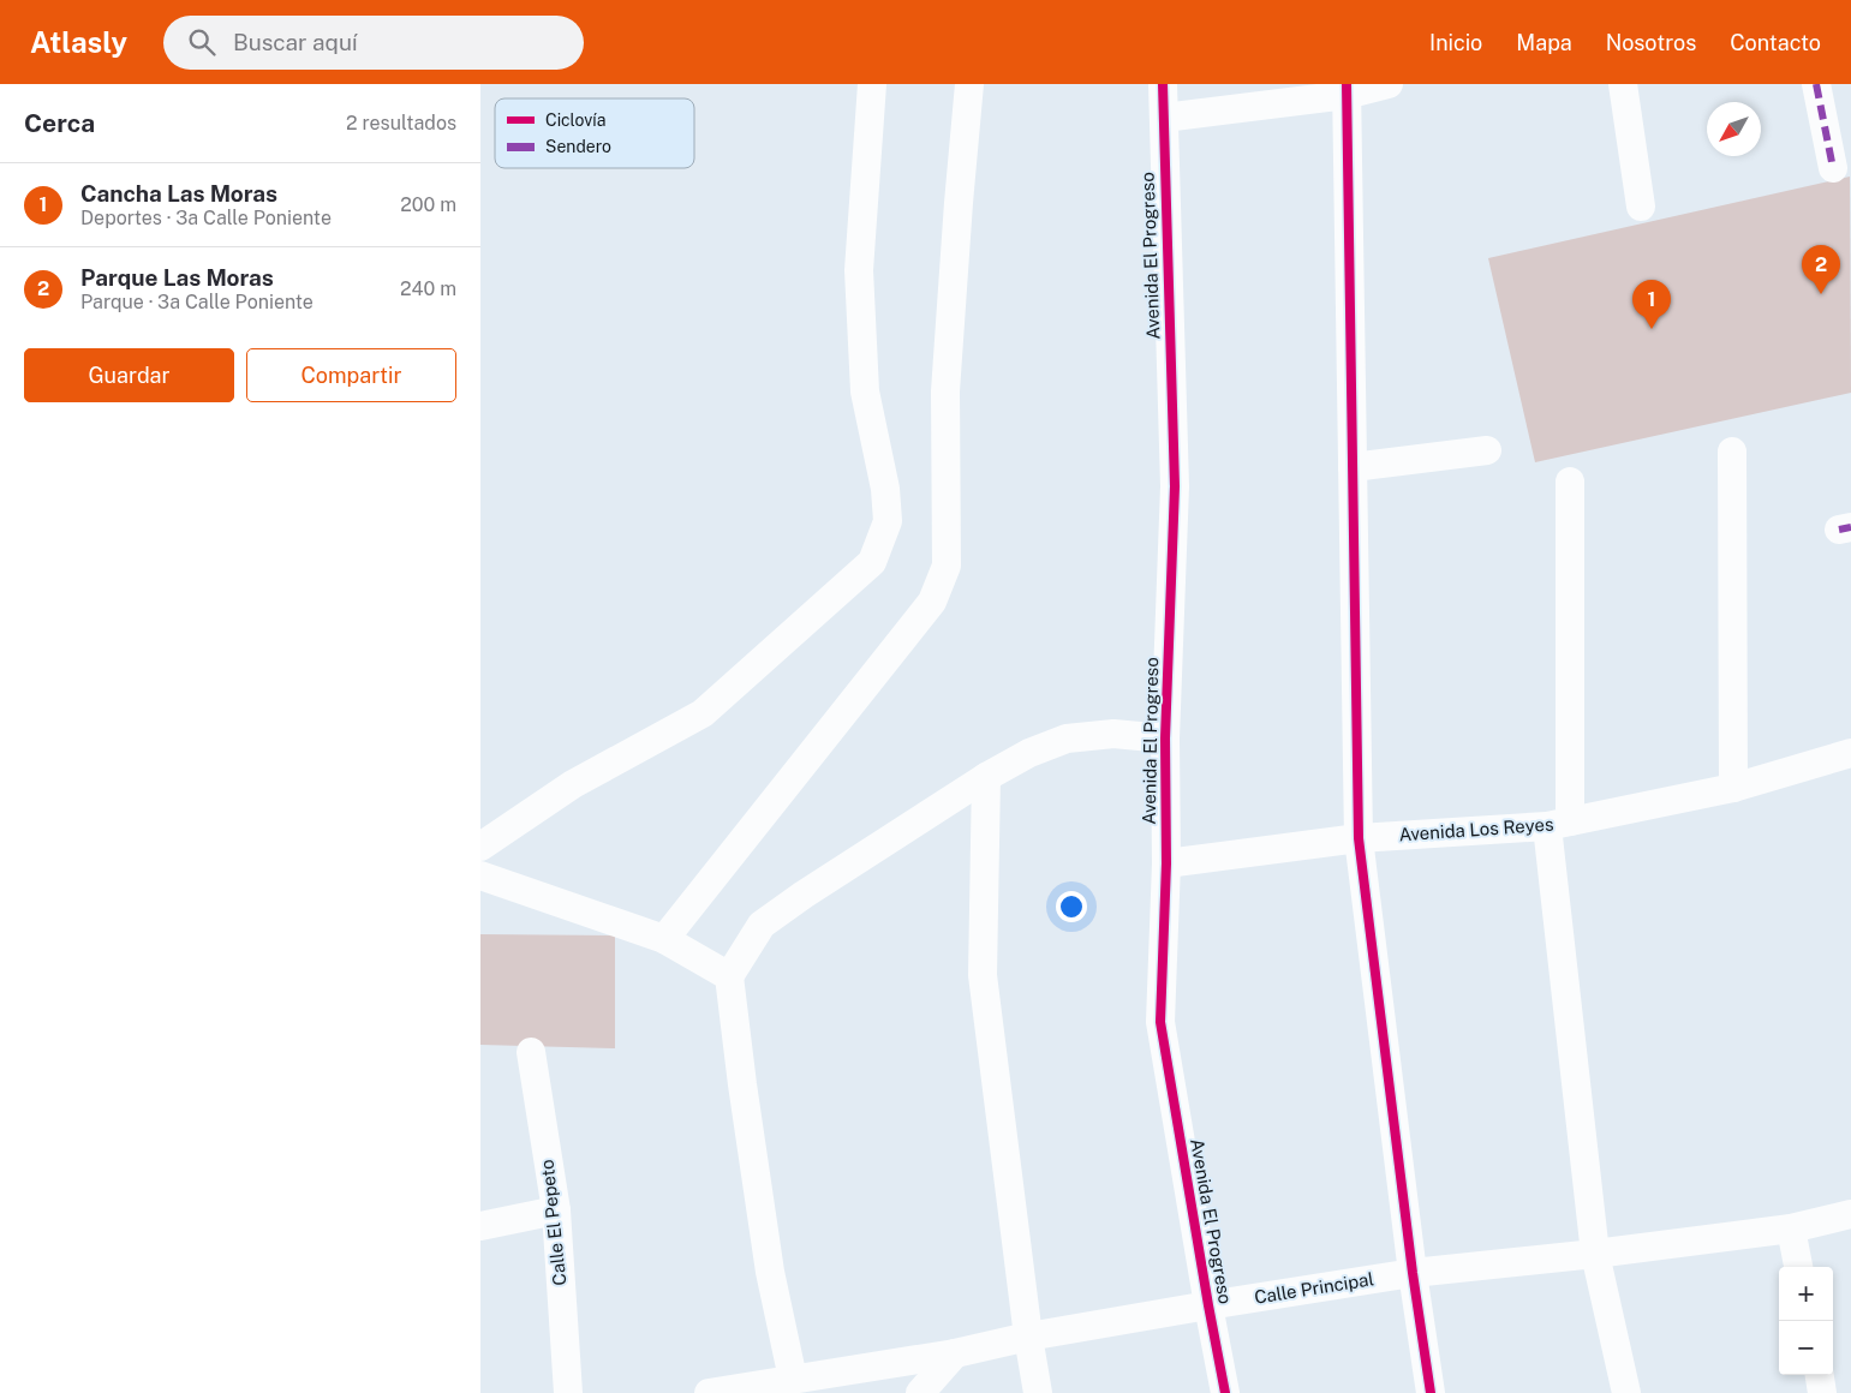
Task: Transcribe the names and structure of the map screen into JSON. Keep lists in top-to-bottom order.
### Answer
{
  "streets": {
    "street": [
      "Avenida El Progreso",
      "Avenida Los Reyes",
      "Calle El Pepeto",
      "Calle Principal"
    ]
  },
  "crossings": [
    ["Avenida El Progreso", "Avenida Los Reyes"],
    ["Avenida El Progreso", "Calle Principal"]
  ],
  "legend": ["Ciclovía", "Sendero"],
  "north": "bottom left",
  "page": {
    "header": "Atlasly",
    "search": "Buscar aquí",
    "nav": [
      "Inicio",
      "Mapa",
      "Nosotros",
      "Contacto"
    ],
    "heading": ["Cerca", "2 resultados"],
    "list": [
      {
        "mark": "1",
        "name": "Cancha Las Moras",
        "note": "Deportes · 3a Calle Poniente",
        "value": "200 m"
      },
      {
        "mark": "2",
        "name": "Parque Las Moras",
        "note": "Parque · 3a Calle Poniente",
        "value": "240 m"
      }
    ],
    "pins": ["2", "1"],
    "buttons": ["Guardar", "Compartir"],
    "map_buttons": ["+", "−"]
  }
}
